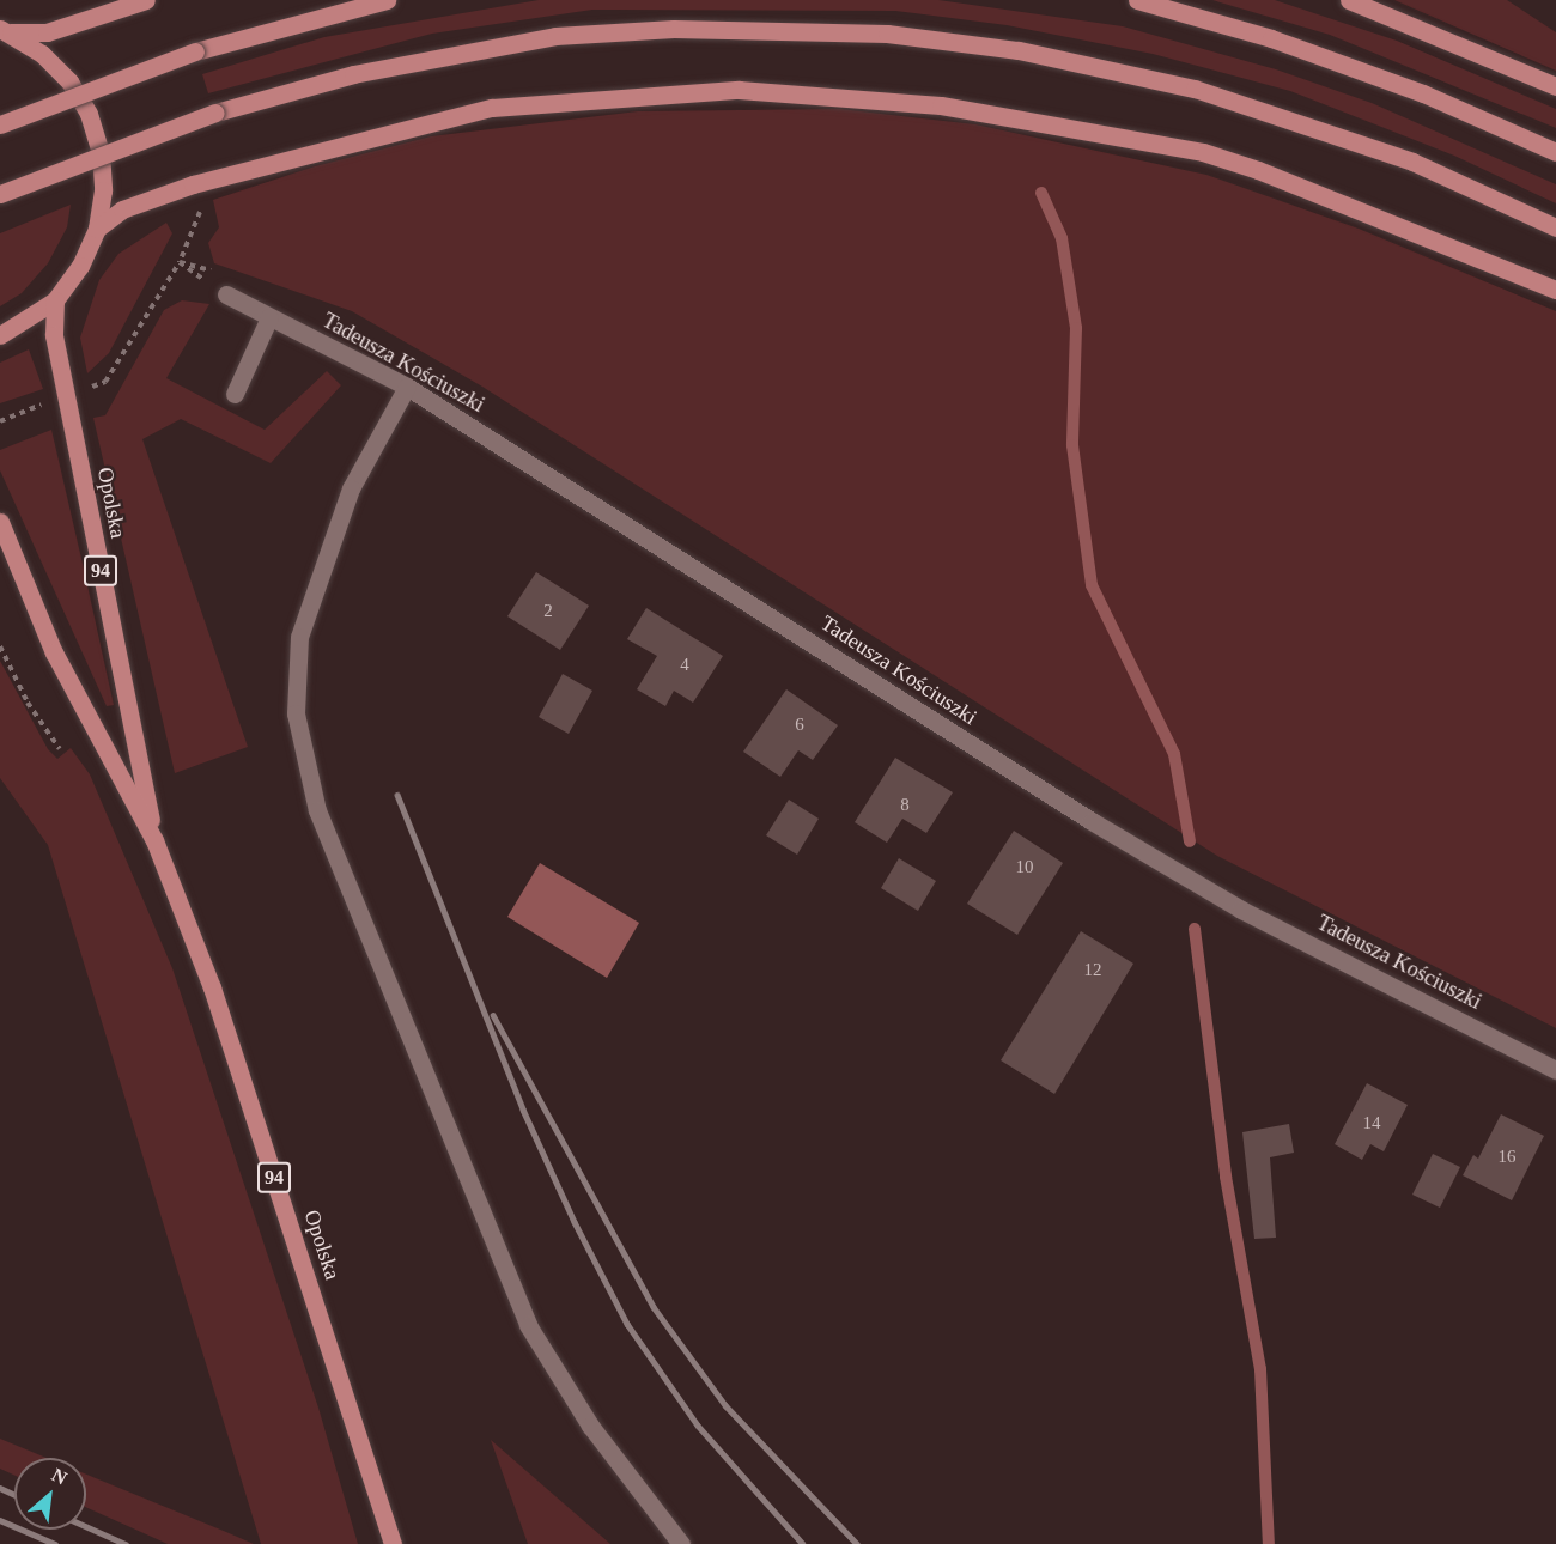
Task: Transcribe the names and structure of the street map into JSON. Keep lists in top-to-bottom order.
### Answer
{
  "streets": {
    "main road": ["Opolska", "94"],
    "street": ["Tadeusza Kościuszki"]
  },
  "house_numbers": [
    "2",
    "4",
    "6",
    "8",
    "10",
    "12",
    "14",
    "16"
  ],
  "north": "top right"
}
